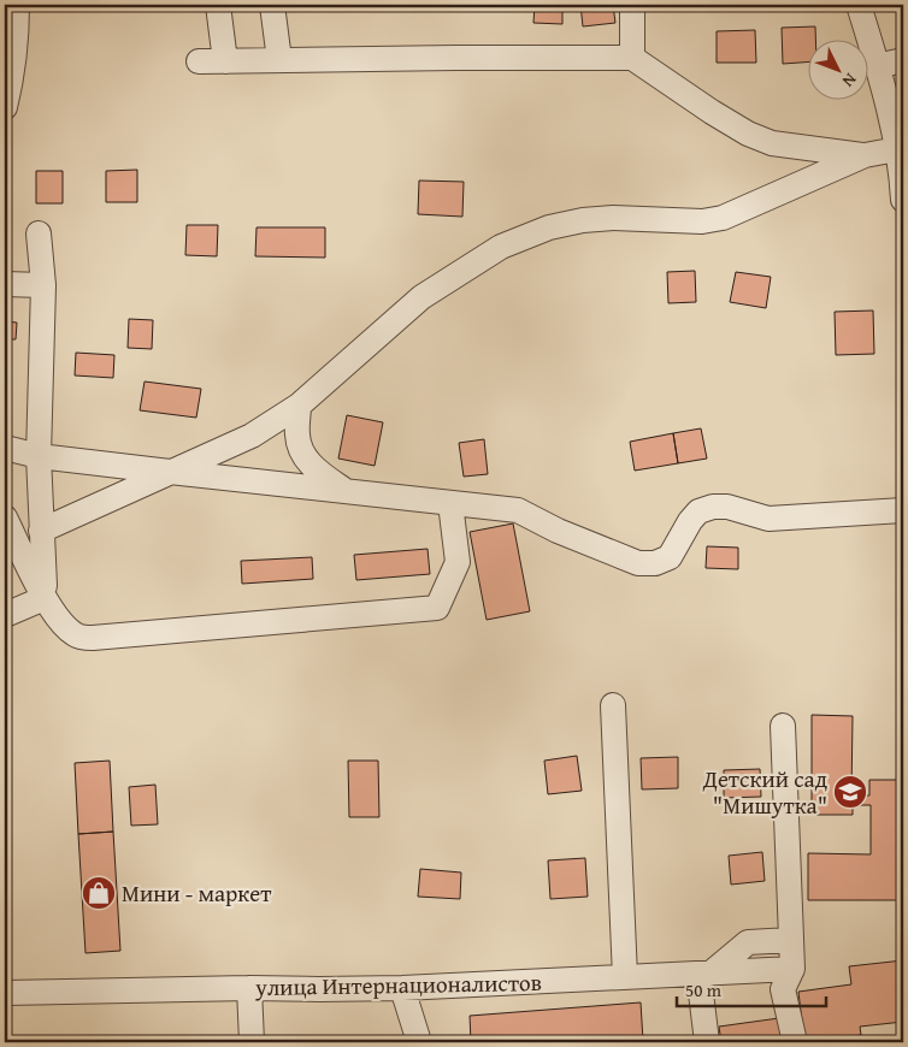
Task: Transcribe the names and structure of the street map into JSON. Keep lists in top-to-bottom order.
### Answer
{
  "streets": {
    "street": ["улица Интернационалистов"]
  },
  "places": {
    "school or university": ["Детский сад \"Мишутка\""],
    "shop": ["Мини - маркет"]
  },
  "scale_bar": "50 m",
  "north": "bottom right"
}
